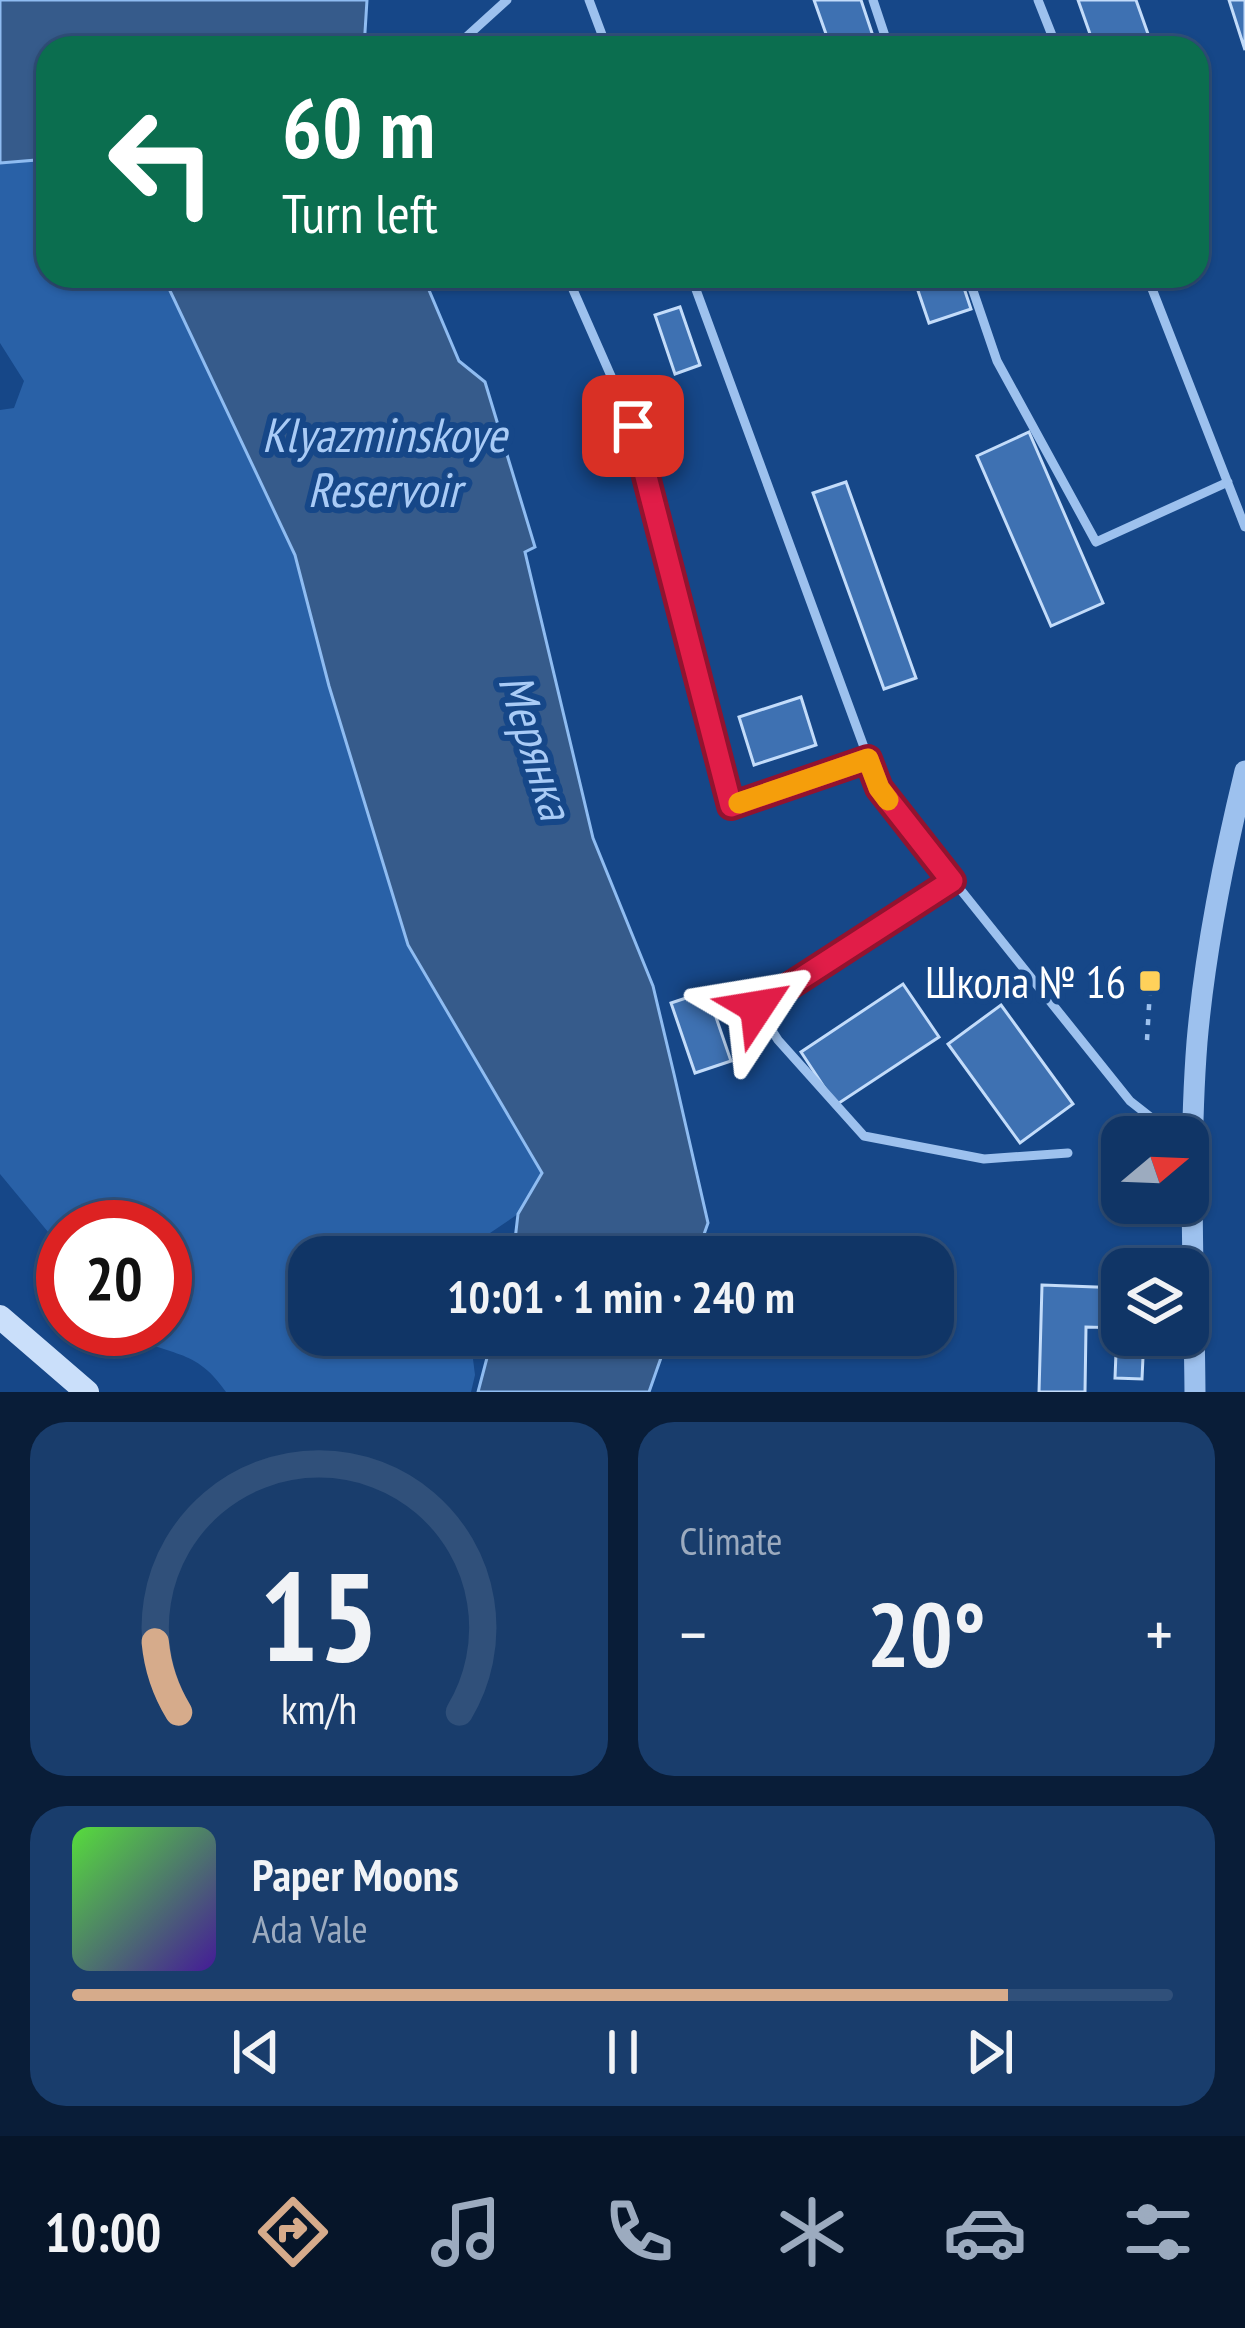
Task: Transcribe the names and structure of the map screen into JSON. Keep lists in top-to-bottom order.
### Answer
{
  "water": ["Klyazminskoye Reservoir", "Мерянка"],
  "places": {
    "transit": ["Школа № 16"]
  },
  "north": "right",
  "page": {
    "turn": ["60 m", "Turn left"],
    "limit": "20",
    "trip": "10:01 · 1 min · 240 m",
    "tile": "Climate",
    "heat": ["−", "20°", "+"],
    "song": ["Paper Moons", "Ada Vale"],
    "tabs": "10:00",
    "gauge": ["15", "km/h"]
  }
}
